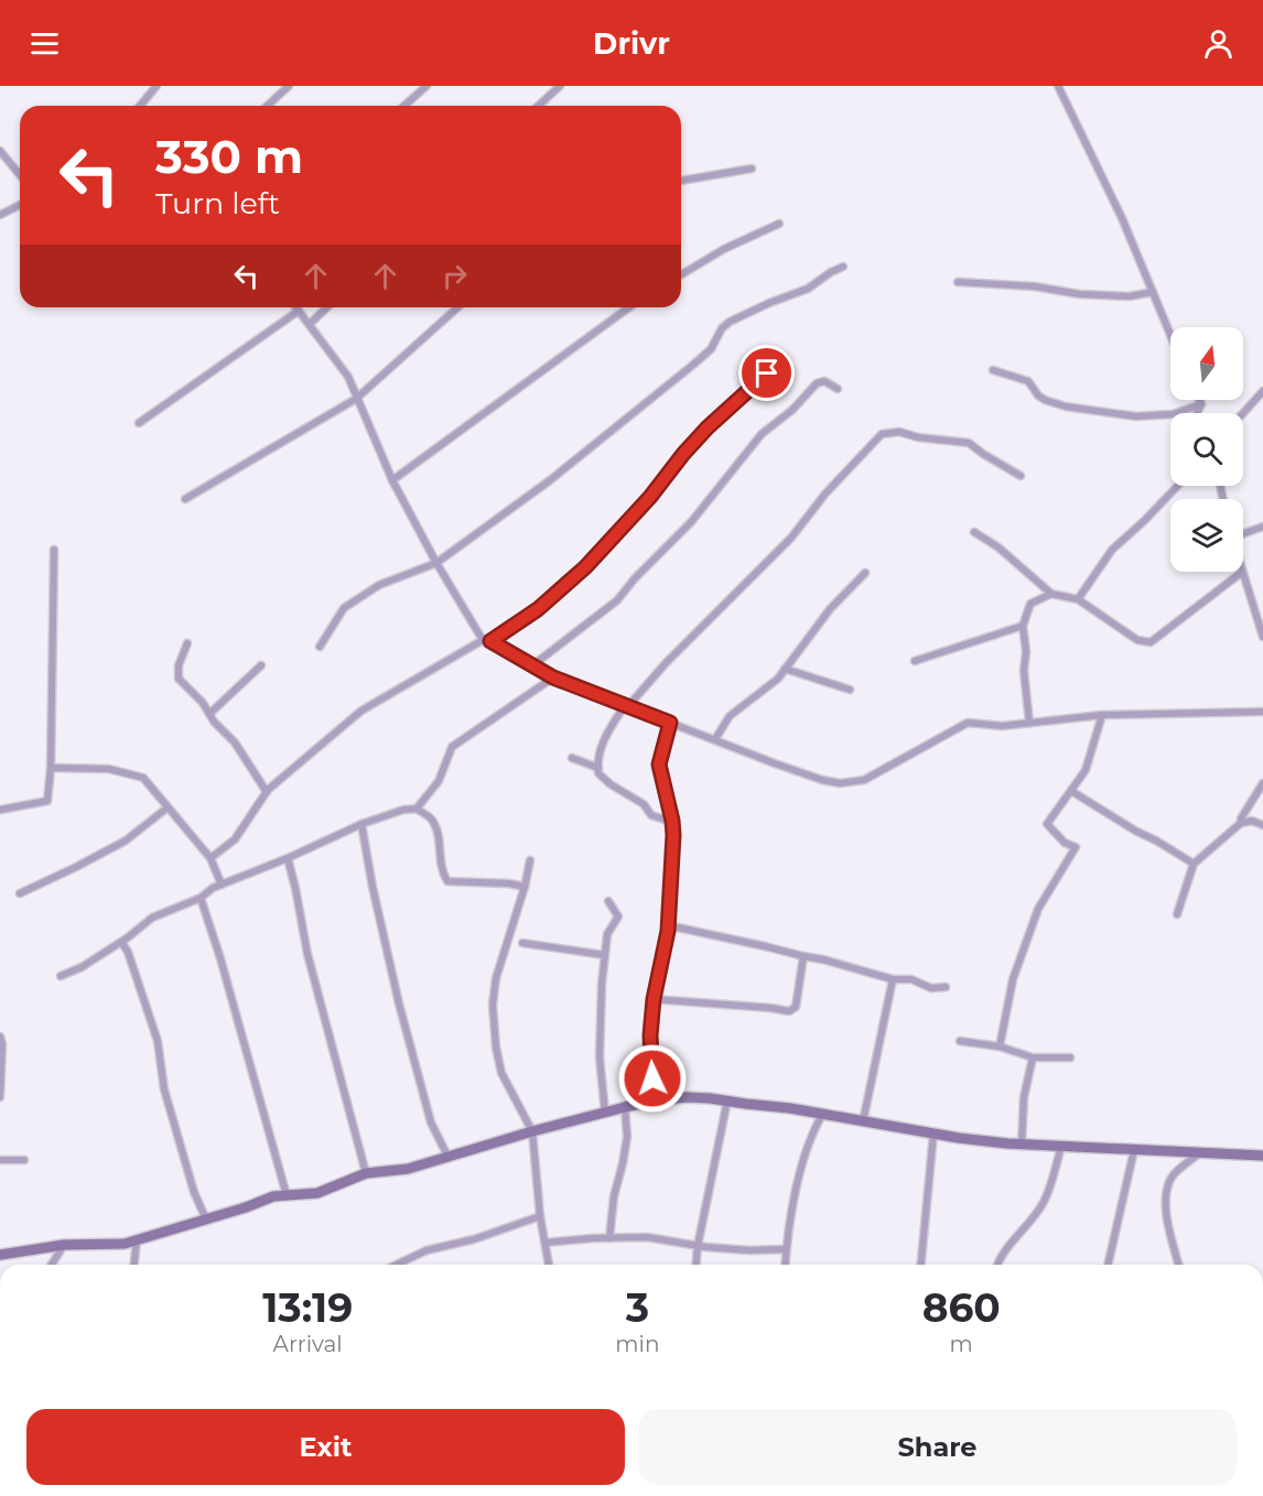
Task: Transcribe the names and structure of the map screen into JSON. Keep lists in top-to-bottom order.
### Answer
{
  "north": "top",
  "page": {
    "header": "Drivr",
    "turn": ["330 m", "Turn left"],
    "eta": [
      "13:19",
      "Arrival",
      "3",
      "min",
      "860",
      "m"
    ],
    "buttons": ["Exit", "Share"]
  }
}
